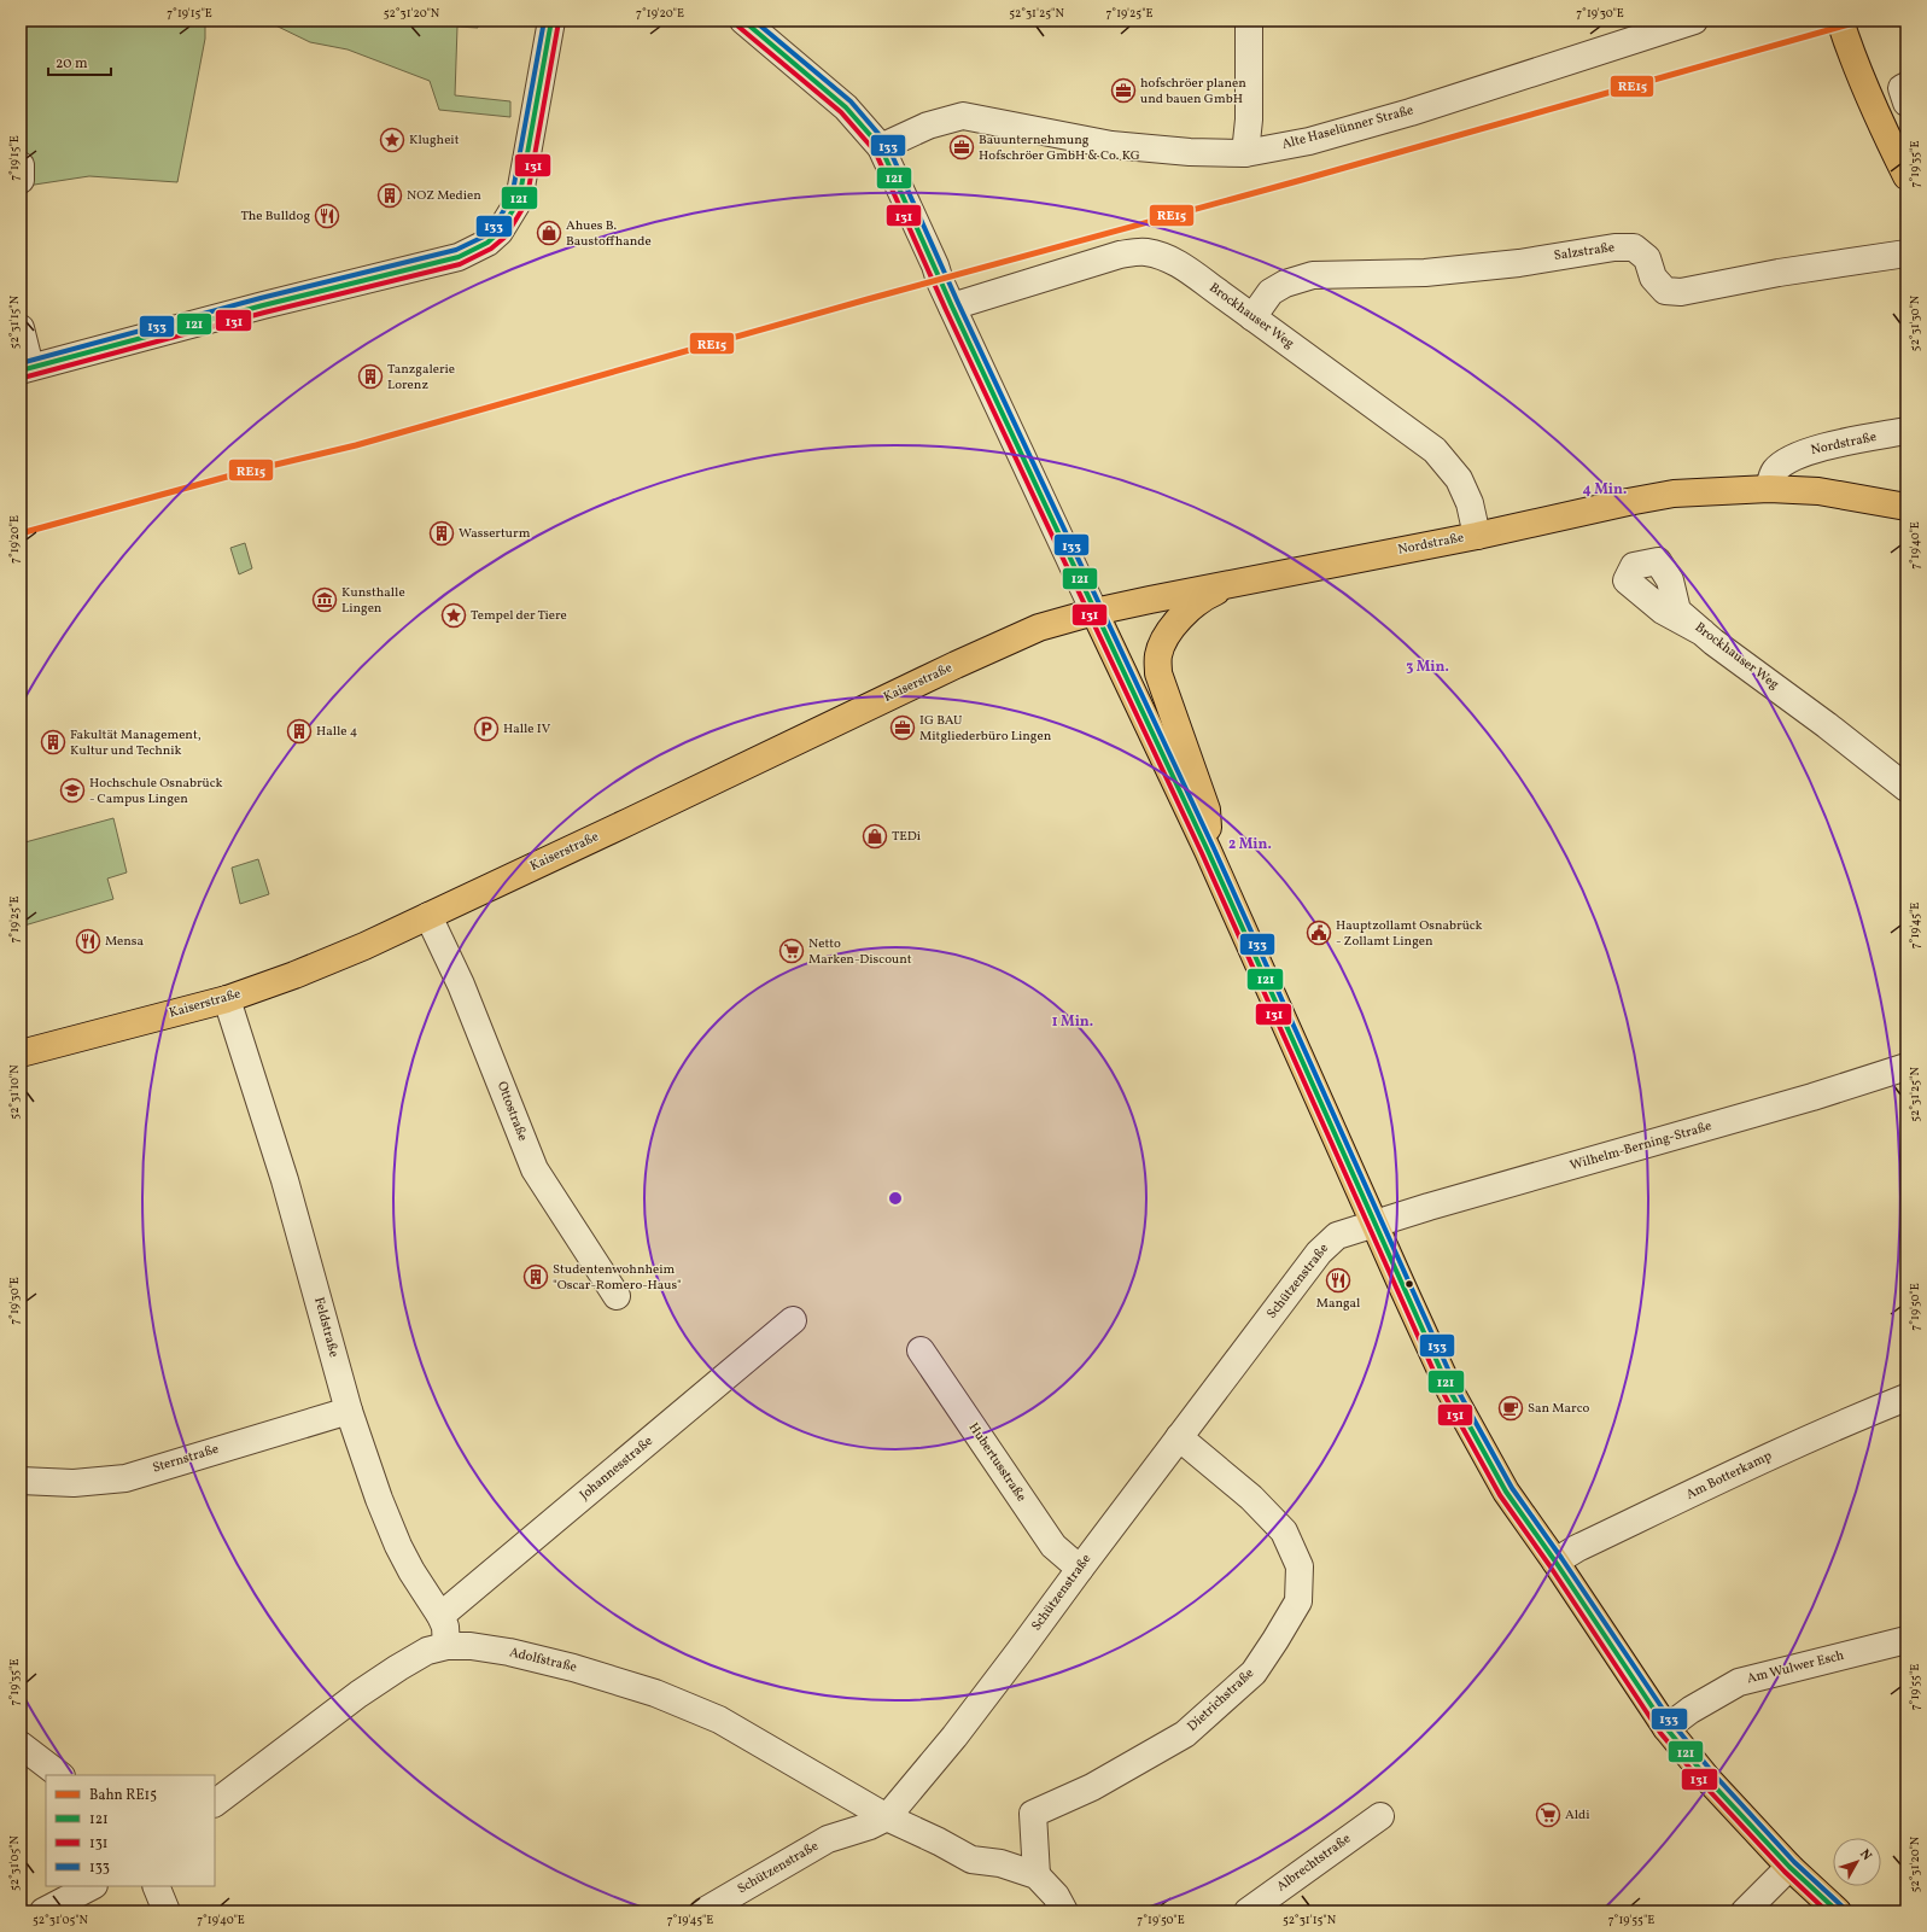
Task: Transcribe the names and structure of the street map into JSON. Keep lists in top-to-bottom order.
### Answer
{
  "streets": {
    "main road": ["Nordstraße", "Kaiserstraße"],
    "street": [
      "Alte Haselünner Straße",
      "Salzstraße",
      "Brockhauser Weg",
      "Ottostraße",
      "Wilhelm-Berning-Straße",
      "Schützenstraße",
      "Feldstraße",
      "Sternstraße",
      "Hubertusstraße",
      "Johannesstraße",
      "Am Botterkamp",
      "Adolfstraße",
      "Am Wulwer Esch",
      "Dietrichstraße",
      "Albrechtstraße"
    ]
  },
  "crossings": [
    ["Salzstraße", "Brockhauser Weg"],
    ["Brockhauser Weg", "Nordstraße"],
    ["Nordstraße", "Kaiserstraße"],
    ["Kaiserstraße", "Ottostraße"],
    ["Kaiserstraße", "Feldstraße"],
    ["Wilhelm-Berning-Straße", "Schützenstraße"],
    ["Schützenstraße", "Hubertusstraße"],
    ["Schützenstraße", "Adolfstraße"],
    ["Schützenstraße", "Dietrichstraße"],
    ["Feldstraße", "Sternstraße"],
    ["Feldstraße", "Johannesstraße"],
    ["Feldstraße", "Adolfstraße"],
    ["Adolfstraße", "Dietrichstraße"]
  ],
  "places": {
    "office": ["hofschröer planen und bauen GmbH", "Bauunternehmung Hofschröer GmbH & Co. KG", "IG BAU Mitgliederbüro Lingen"],
    "place": ["Klugheit", "Tempel der Tiere"],
    "building": [
      "NOZ Medien",
      "Tanzgalerie Lorenz",
      "Wasserturm",
      "Halle 4",
      "Fakultät Management, Kultur und Technik",
      "Studentenwohnheim \"Oscar-Romero-Haus\""
    ],
    "restaurant": ["The Bulldog", "Mensa", "Mangal"],
    "shop": ["Ahues B. Baustoffhande", "TEDi"],
    "museum": ["Kunsthalle Lingen"],
    "parking": ["Halle IV"],
    "school or university": ["Hochschule Osnabrück - Campus Lingen"],
    "public building": ["Hauptzollamt Osnabrück - Zollamt Lingen"],
    "supermarket": ["Netto Marken-Discount", "Aldi"],
    "cafe": ["San Marco"]
  },
  "lines": [
    "rail line RE15",
    "transit line 121",
    "transit line 133",
    "transit line 131"
  ],
  "legend": [
    "Bahn RE15",
    "121",
    "131",
    "133"
  ],
  "scale_bar": "20 m",
  "north": "top right",
  "coordinates": [
    "7°19'15\"E",
    "52°31'20\"N",
    "7°19'20\"E",
    "52°31'25\"N",
    "7°19'25\"E",
    "7°19'30\"E",
    "7°19'35\"E",
    "52°31'15\"N",
    "52°31'30\"N",
    "7°19'40\"E",
    "7°19'45\"E",
    "52°31'10\"N",
    "7°19'50\"E",
    "7°19'55\"E",
    "52°31'05\"N"
  ],
  "rings": [
    "4 Min.",
    "3 Min.",
    "2 Min.",
    "1 Min."
  ]
}
